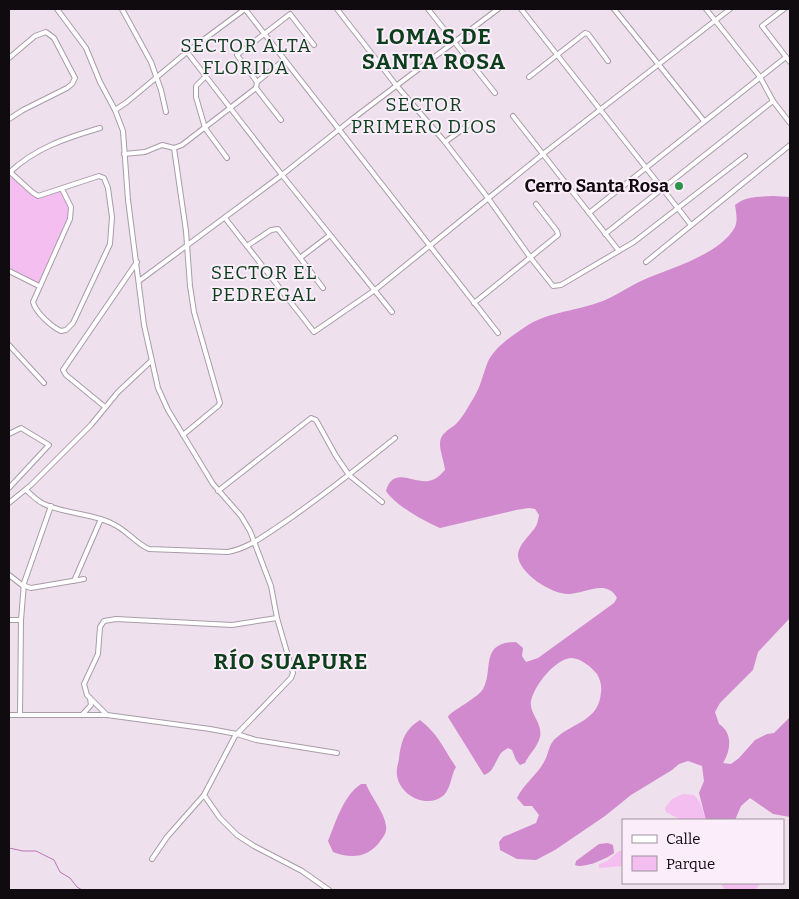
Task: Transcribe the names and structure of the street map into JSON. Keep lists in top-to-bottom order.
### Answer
{
  "districts": [
    "LOMAS DE SANTA ROSA",
    "SECTOR ALTA FLORIDA",
    "SECTOR PRIMERO DIOS",
    "SECTOR EL PEDREGAL",
    "RÍO SUAPURE"
  ],
  "places": ["Cerro Santa Rosa"],
  "legend": ["Calle", "Parque"]
}
